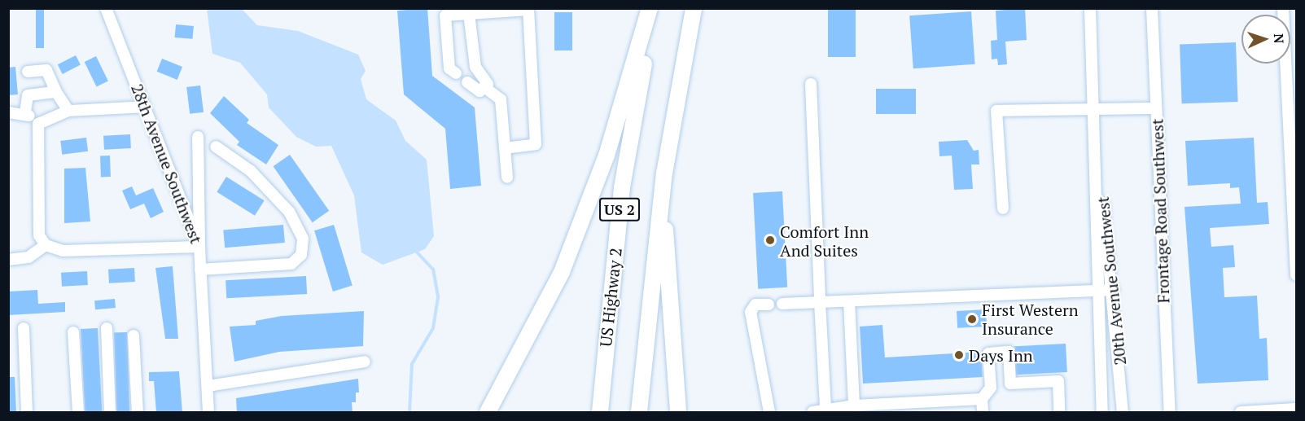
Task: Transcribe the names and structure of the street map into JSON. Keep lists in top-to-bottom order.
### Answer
{
  "streets": {
    "highway": ["US 2", "US Highway 2"],
    "street": ["28th Avenue Southwest", "Frontage Road Southwest", "20th Avenue Southwest"]
  },
  "places": ["Comfort Inn And Suites", "First Western Insurance", "Days Inn"],
  "north": "right"
}
